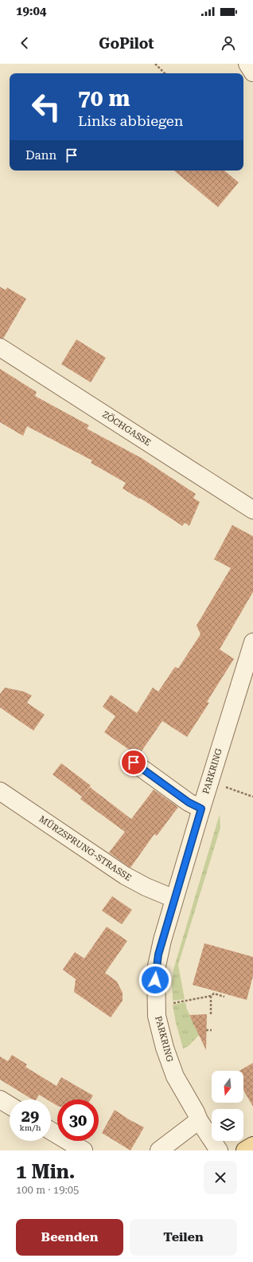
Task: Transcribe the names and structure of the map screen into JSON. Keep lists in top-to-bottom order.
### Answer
{
  "streets": {
    "street": ["ZÖCHGASSE", "PARKRING", "MÜRZSPRUNG-STRASSE"]
  },
  "crossings": [
    ["PARKRING", "MÜRZSPRUNG-STRASSE"]
  ],
  "north": "bottom",
  "page": {
    "status": "19:04",
    "header": "GoPilot",
    "turn": ["70 m", "Links abbiegen"],
    "then": "Dann",
    "speed": "29 km/h",
    "limit": "30",
    "heading": ["1 Min.", "100 m · 19:05"],
    "buttons": ["Beenden", "Teilen"]
  }
}
